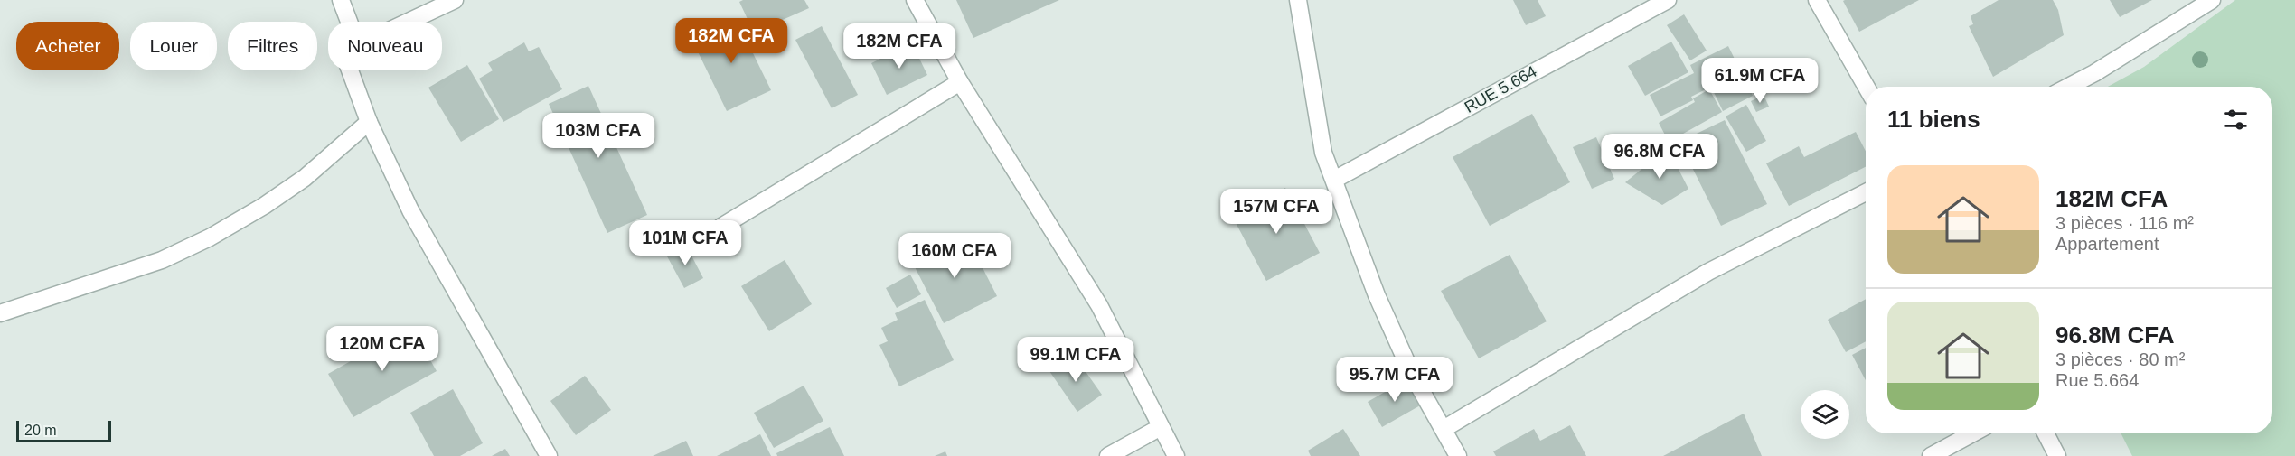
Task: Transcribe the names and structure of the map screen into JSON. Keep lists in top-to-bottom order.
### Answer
{
  "streets": {
    "street": ["RUE 5.664"]
  },
  "scale_bar": "20 m",
  "page": {
    "price": [
      "182M CFA",
      "182M CFA",
      "61.9M CFA",
      "103M CFA",
      "96.8M CFA",
      "157M CFA",
      "101M CFA",
      "160M CFA",
      "120M CFA",
      "99.1M CFA",
      "95.7M CFA"
    ],
    "chip": [
      "Acheter",
      "Louer",
      "Filtres",
      "Nouveau"
    ],
    "heading": "11 biens",
    "list": [
      {
        "name": "182M CFA",
        "note": "3 pièces · 116 m² · Appartement"
      },
      {
        "name": "96.8M CFA",
        "note": "3 pièces · 80 m² · Rue 5.664"
      }
    ],
    "scale": "20 m"
  }
}
